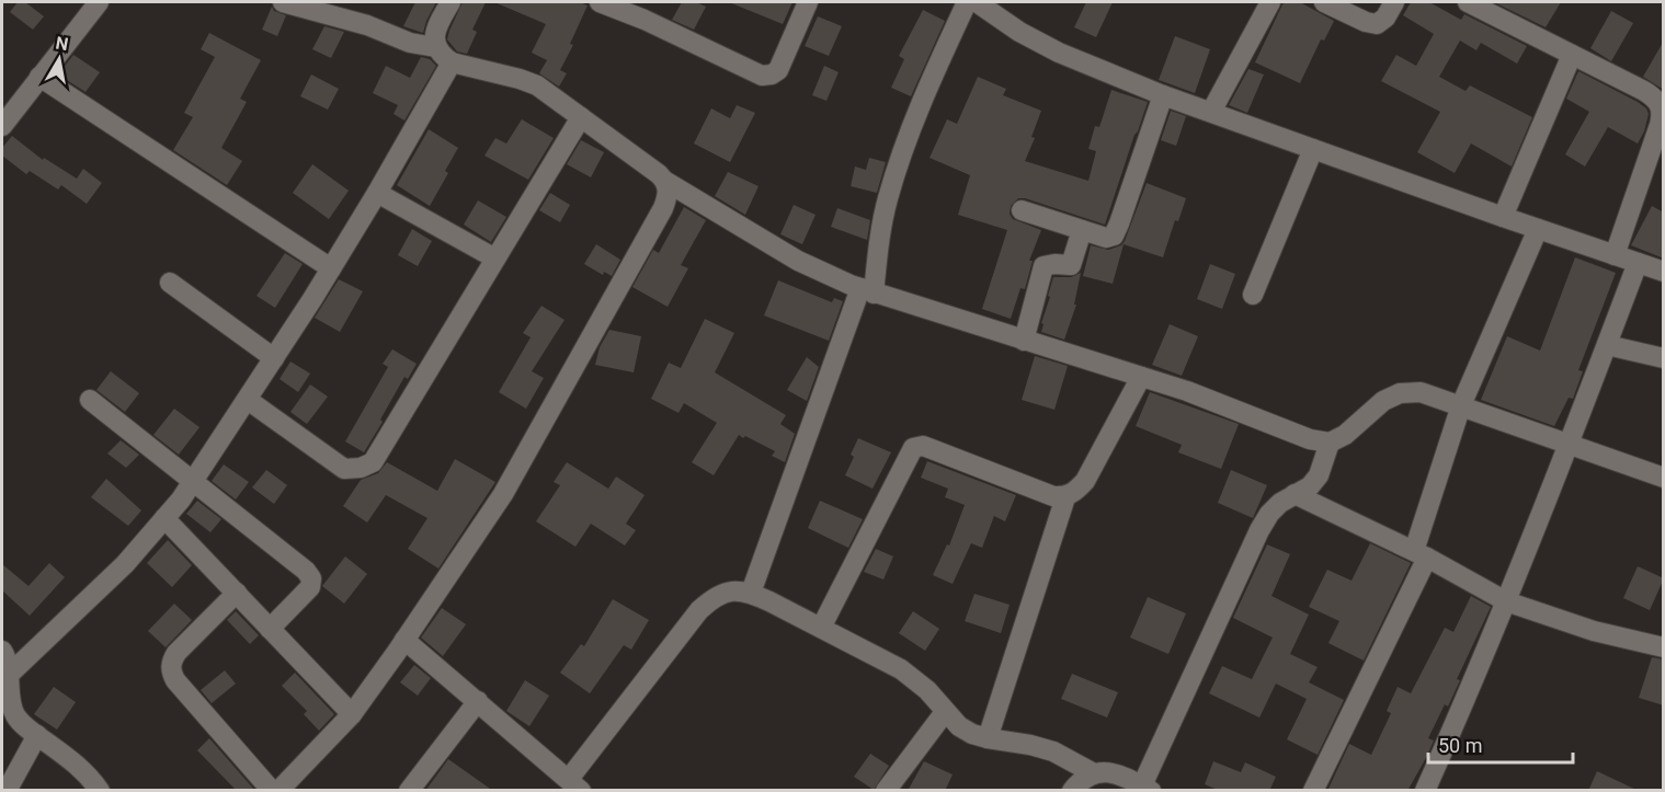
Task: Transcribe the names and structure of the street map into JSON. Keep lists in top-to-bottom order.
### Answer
{
  "scale_bar": "50 m",
  "north": "top"
}
